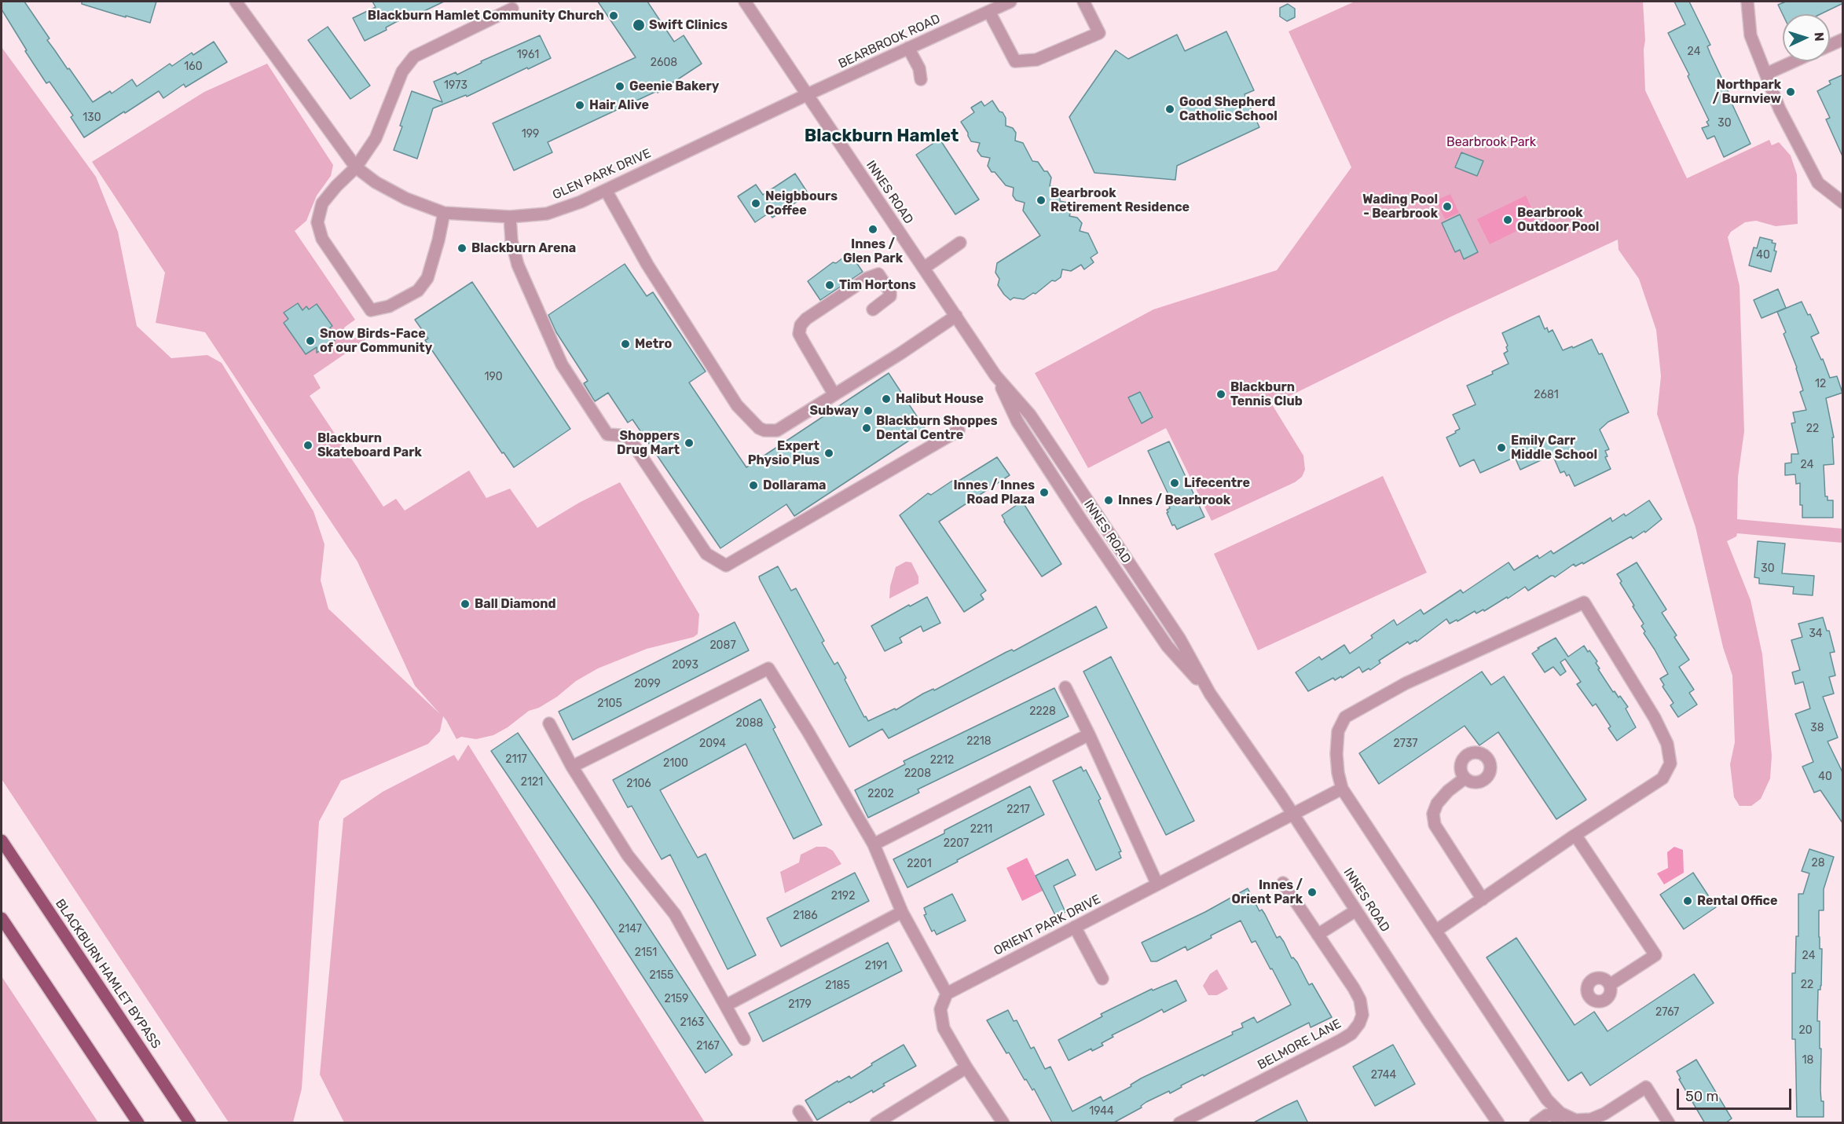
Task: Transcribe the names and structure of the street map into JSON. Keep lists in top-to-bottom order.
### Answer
{
  "streets": {
    "main road": ["BLACKBURN HAMLET BYPASS"],
    "street": [
      "BEARBROOK ROAD",
      "GLEN PARK DRIVE",
      "INNES ROAD",
      "ORIENT PARK DRIVE",
      "BELMORE LANE"
    ]
  },
  "crossings": [
    ["BEARBROOK ROAD", "GLEN PARK DRIVE"],
    ["BEARBROOK ROAD", "INNES ROAD"],
    ["GLEN PARK DRIVE", "INNES ROAD"],
    ["INNES ROAD", "ORIENT PARK DRIVE"]
  ],
  "districts": ["Blackburn Hamlet"],
  "parks": ["Bearbrook Park"],
  "places": [
    "Blackburn Hamlet Community Church",
    "Swift Clinics",
    "Geenie Bakery",
    "Northpark / Burnview",
    "Hair Alive",
    "Good Shepherd Catholic School",
    "Bearbrook Retirement Residence",
    "Neigbbours Coffee",
    "Wading Pool - Bearbrook",
    "Bearbrook Outdoor Pool",
    "Innes / Glen Park",
    "Blackburn Arena",
    "Tim Hortons",
    "Snow Birds-Face of our Community",
    "Metro",
    "Blackburn Tennis Club",
    "Halibut House",
    "Subway",
    "Blackburn Shoppes Dental Centre",
    "Shoppers Drug Mart",
    "Blackburn Skateboard Park",
    "Emily Carr Middle School",
    "Expert Physio Plus",
    "Lifecentre",
    "Dollarama",
    "Innes / Innes Road Plaza",
    "Innes / Bearbrook",
    "Ball Diamond",
    "Innes / Orient Park",
    "Rental Office"
  ],
  "house_numbers": [
    "24",
    "1961",
    "2608",
    "160",
    "1973",
    "130",
    "30",
    "199",
    "40",
    "190",
    "12",
    "2681",
    "22",
    "24",
    "30",
    "34",
    "2087",
    "2093",
    "2099",
    "2105",
    "2228",
    "2088",
    "38",
    "2218",
    "2094",
    "2737",
    "2117",
    "2212",
    "2100",
    "2208",
    "40",
    "2121",
    "2106",
    "2202",
    "2217",
    "2211",
    "2207",
    "28",
    "2201",
    "2192",
    "2186",
    "2147",
    "2151",
    "24",
    "2191",
    "2155",
    "22",
    "2185",
    "2159",
    "2179",
    "2767",
    "2163",
    "20",
    "2167",
    "18",
    "2744",
    "1944"
  ],
  "scale_bar": "50 m",
  "north": "right"
}
